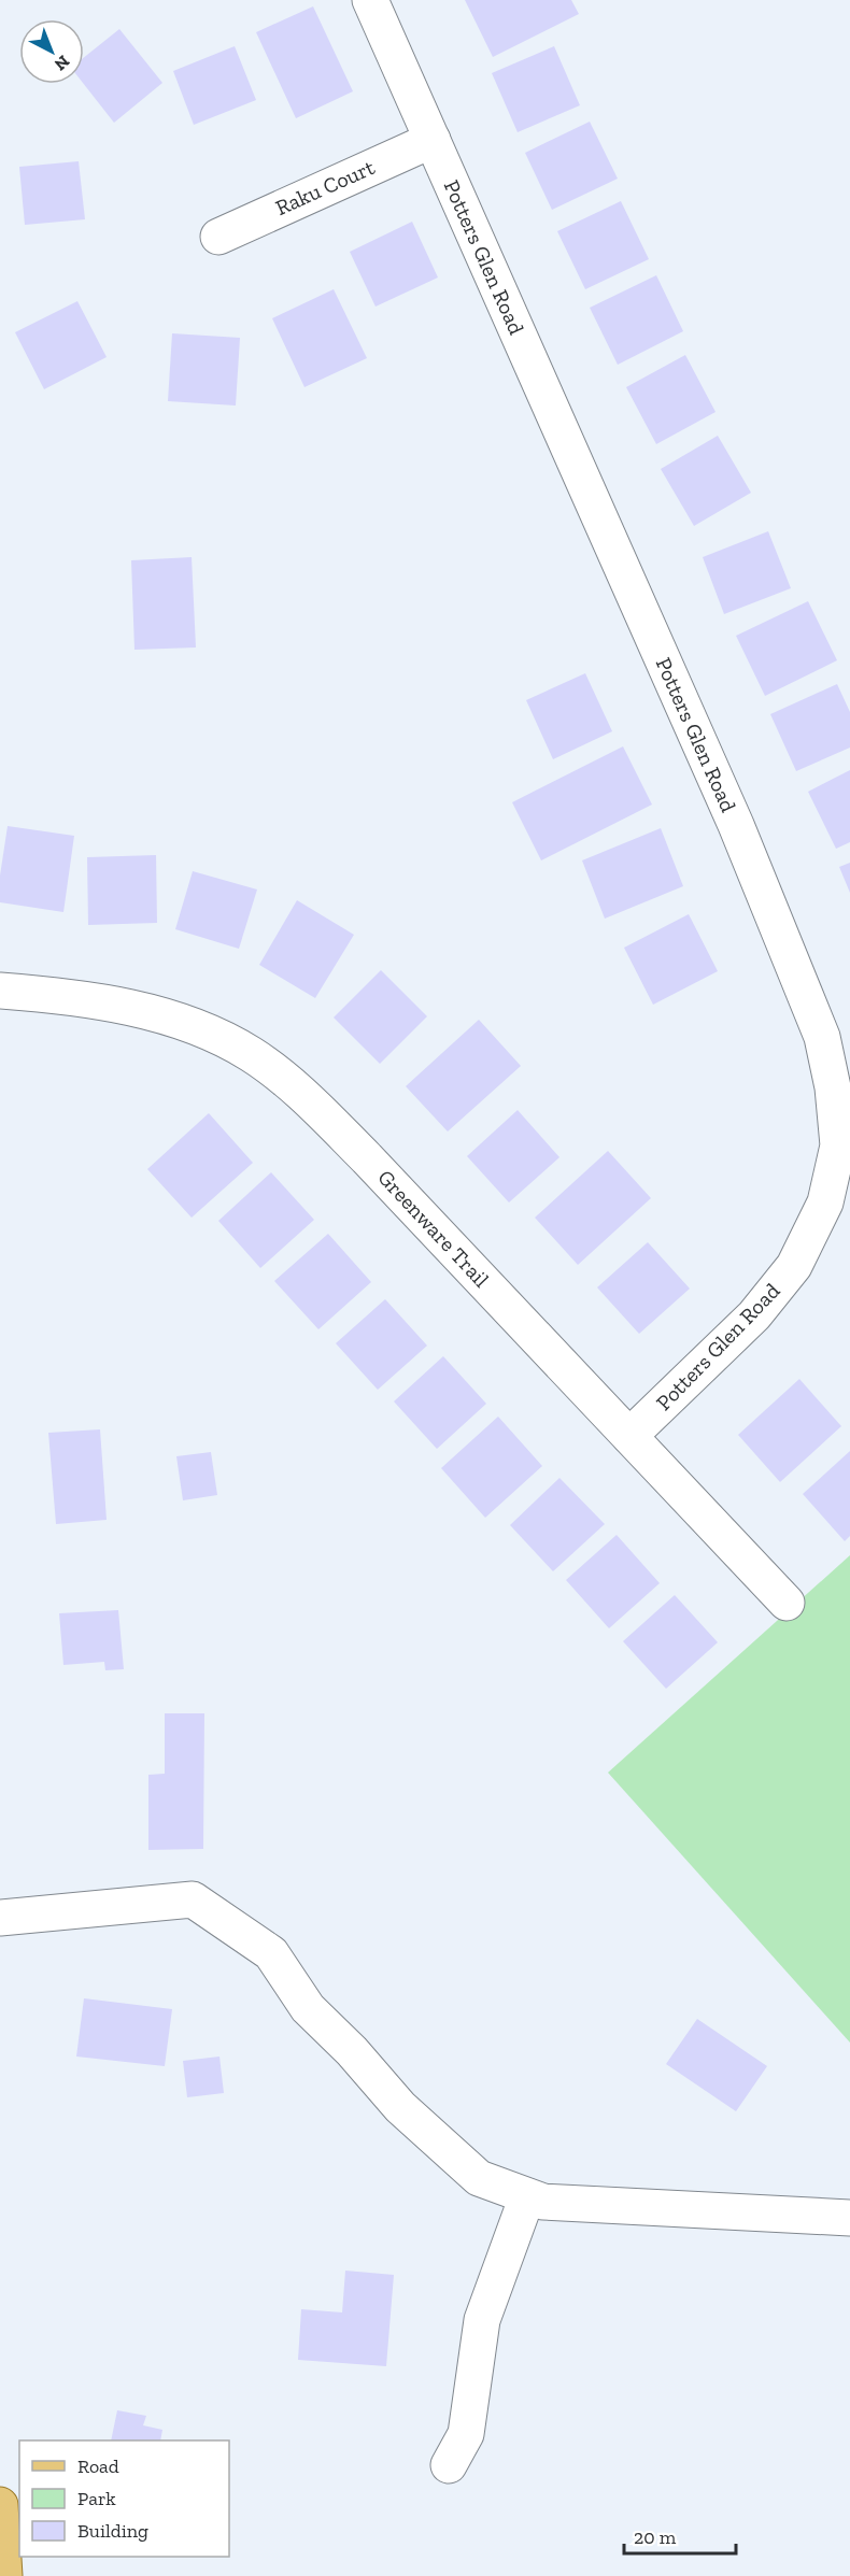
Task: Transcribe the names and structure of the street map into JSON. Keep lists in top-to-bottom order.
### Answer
{
  "streets": {
    "street": ["Raku Court", "Potters Glen Road", "Greenware Trail"]
  },
  "crossings": [
    ["Raku Court", "Potters Glen Road"],
    ["Potters Glen Road", "Greenware Trail"]
  ],
  "legend": ["Road", "Park", "Building"],
  "scale_bar": "20 m",
  "north": "bottom right"
}
